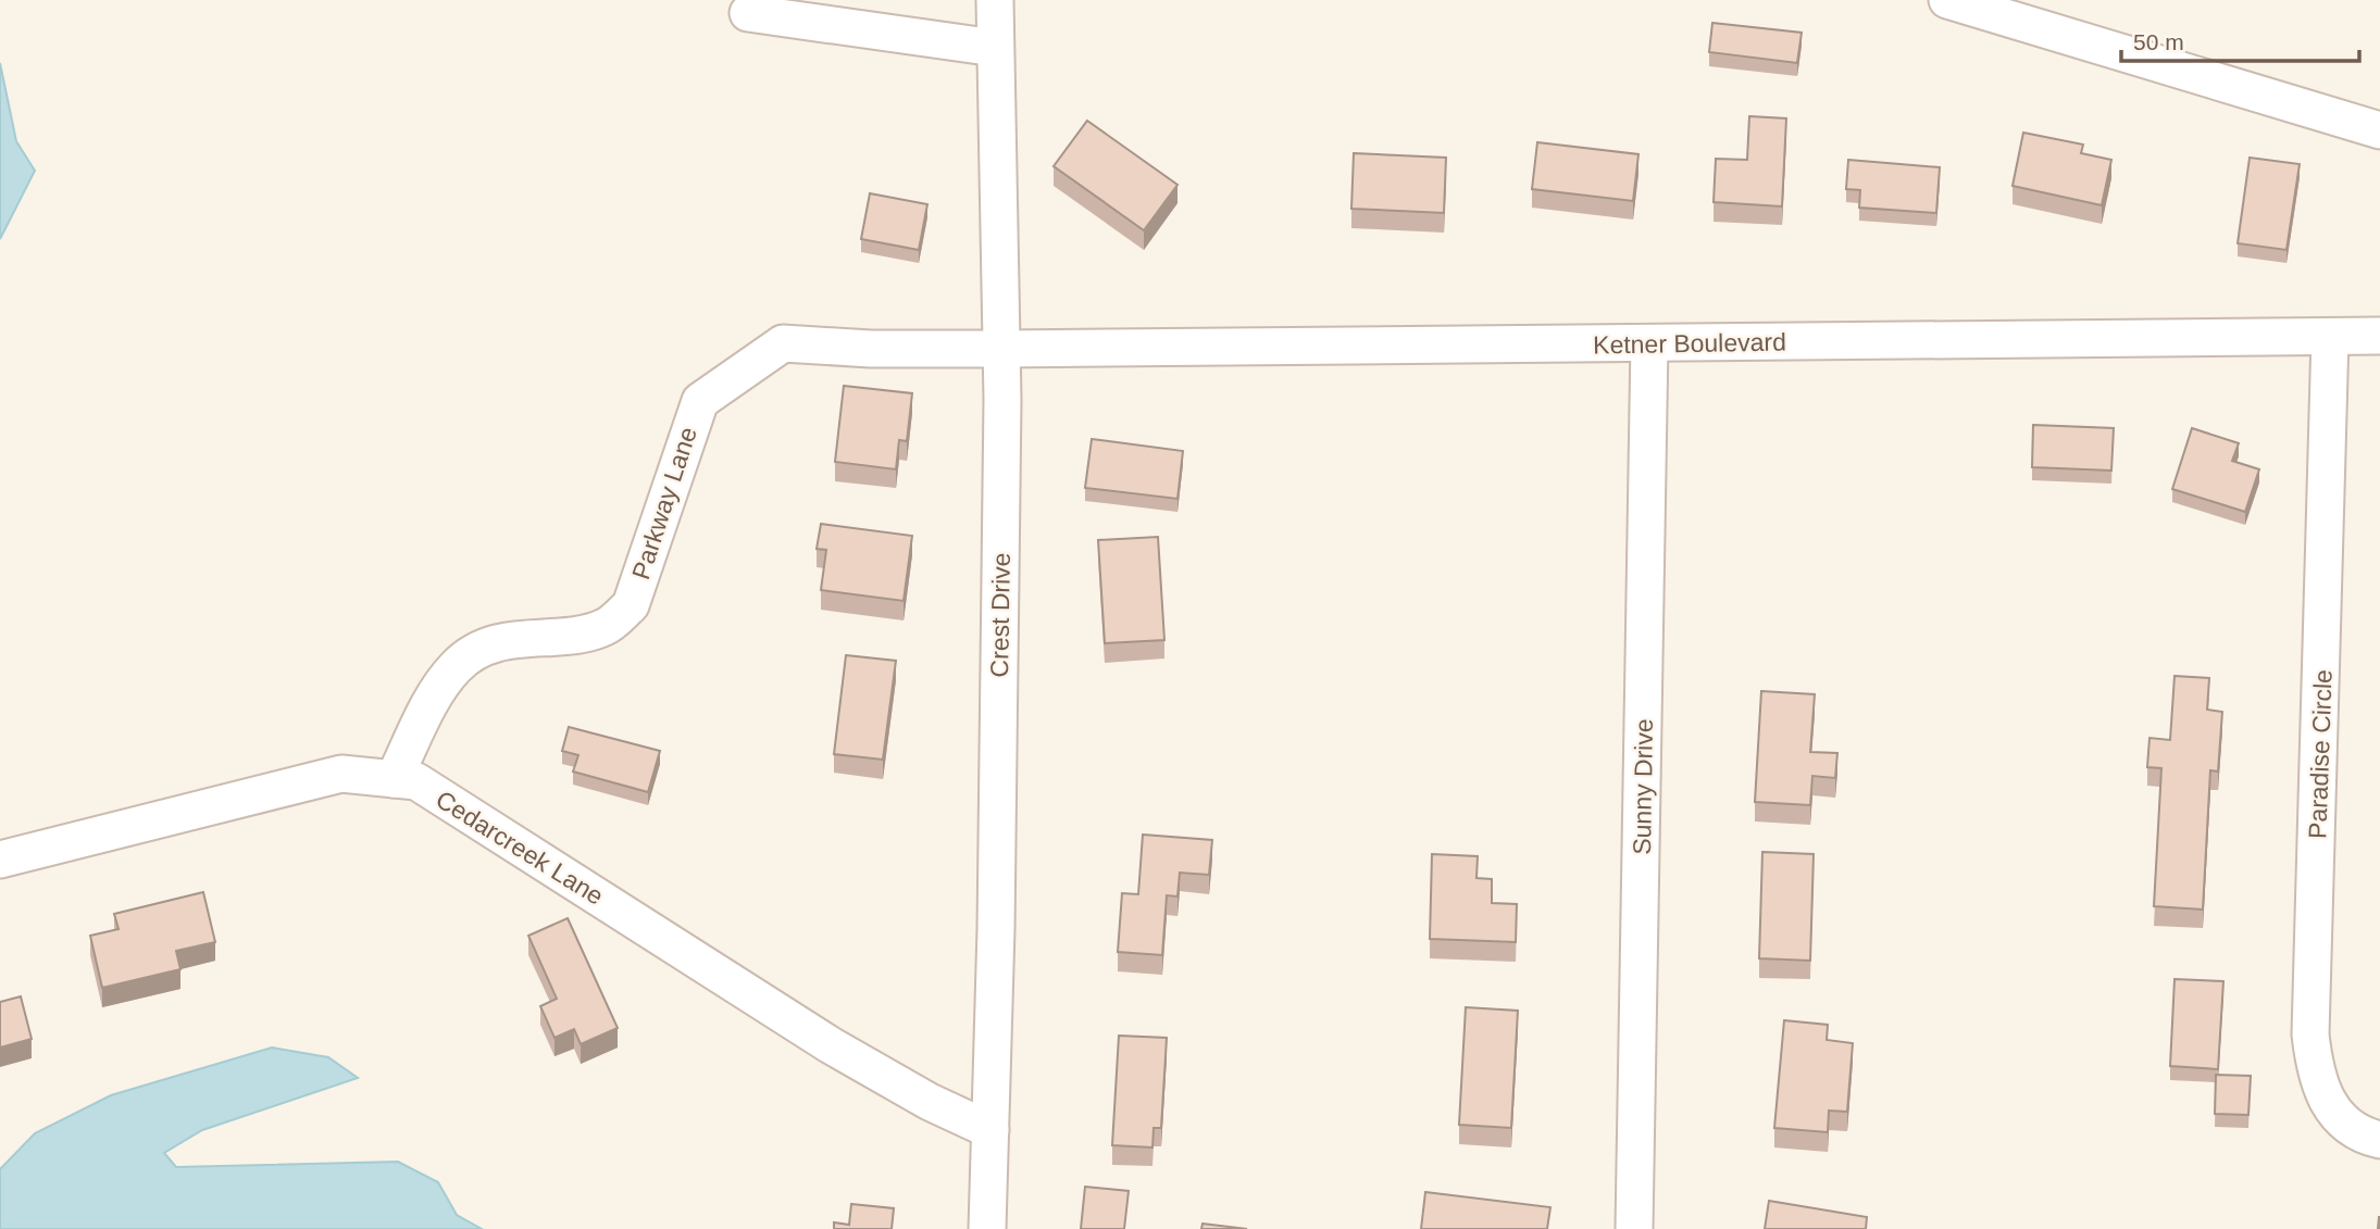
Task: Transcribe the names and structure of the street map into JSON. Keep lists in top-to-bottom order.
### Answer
{
  "streets": {
    "street": [
      "Ketner Boulevard",
      "Parkway Lane",
      "Crest Drive",
      "Paradise Circle",
      "Sunny Drive",
      "Cedarcreek Lane"
    ]
  },
  "crossings": [
    ["Ketner Boulevard", "Parkway Lane"],
    ["Ketner Boulevard", "Crest Drive"],
    ["Ketner Boulevard", "Paradise Circle"],
    ["Ketner Boulevard", "Sunny Drive"],
    ["Parkway Lane", "Crest Drive"],
    ["Parkway Lane", "Cedarcreek Lane"],
    ["Crest Drive", "Cedarcreek Lane"]
  ],
  "scale_bar": "50 m"
}
